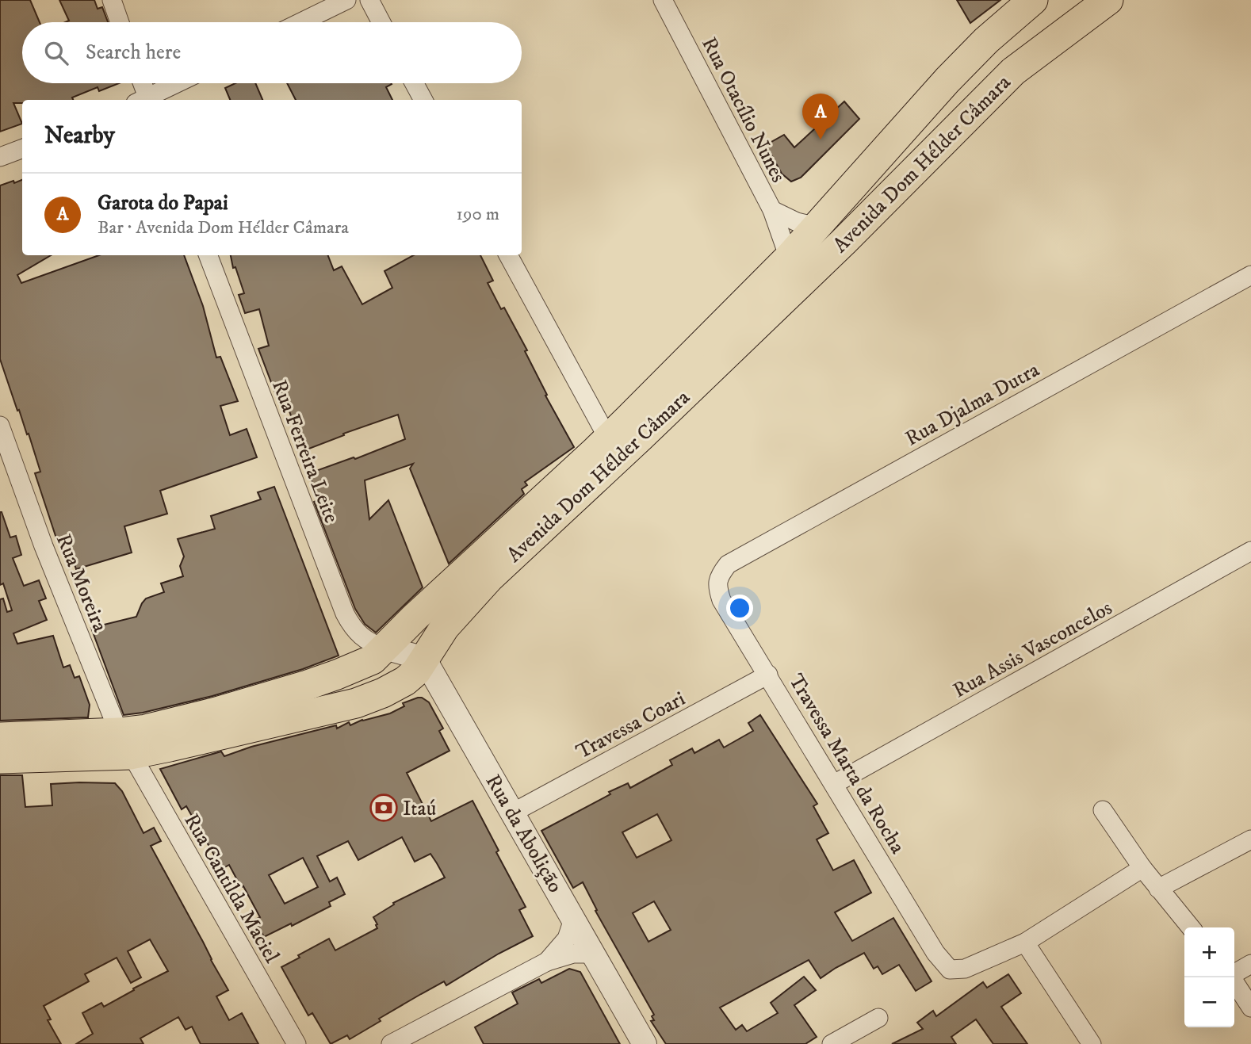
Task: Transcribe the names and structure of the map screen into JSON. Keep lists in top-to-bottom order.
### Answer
{
  "streets": {
    "main road": ["Avenida Dom Hélder Câmara"],
    "street": [
      "Rua Otacílio Nunes",
      "Rua Djalma Dutra",
      "Rua Ferreira Leite",
      "Rua Moreira",
      "Rua Assis Vasconcelos",
      "Travessa Coari",
      "Travessa Marta da Rocha",
      "Rua da Abolição",
      "Rua Cantilda Maciel"
    ]
  },
  "crossings": [
    ["Rua Otacílio Nunes", "Avenida Dom Hélder Câmara"],
    ["Avenida Dom Hélder Câmara", "Rua Ferreira Leite"],
    ["Avenida Dom Hélder Câmara", "Rua Moreira"],
    ["Avenida Dom Hélder Câmara", "Rua da Abolição"],
    ["Avenida Dom Hélder Câmara", "Rua Cantilda Maciel"],
    ["Rua Djalma Dutra", "Travessa Marta da Rocha"],
    ["Rua Moreira", "Rua Cantilda Maciel"],
    ["Rua Assis Vasconcelos", "Travessa Marta da Rocha"],
    ["Travessa Coari", "Travessa Marta da Rocha"],
    ["Travessa Coari", "Rua da Abolição"]
  ],
  "places": {
    "bank": ["Itaú"]
  },
  "page": {
    "search": "Search here",
    "pins": "A",
    "heading": "Nearby",
    "list": [
      {
        "mark": "A",
        "name": "Garota do Papai",
        "note": "Bar · Avenida Dom Hélder Câmara",
        "value": "190 m"
      }
    ],
    "map_buttons": ["+", "−"]
  }
}
